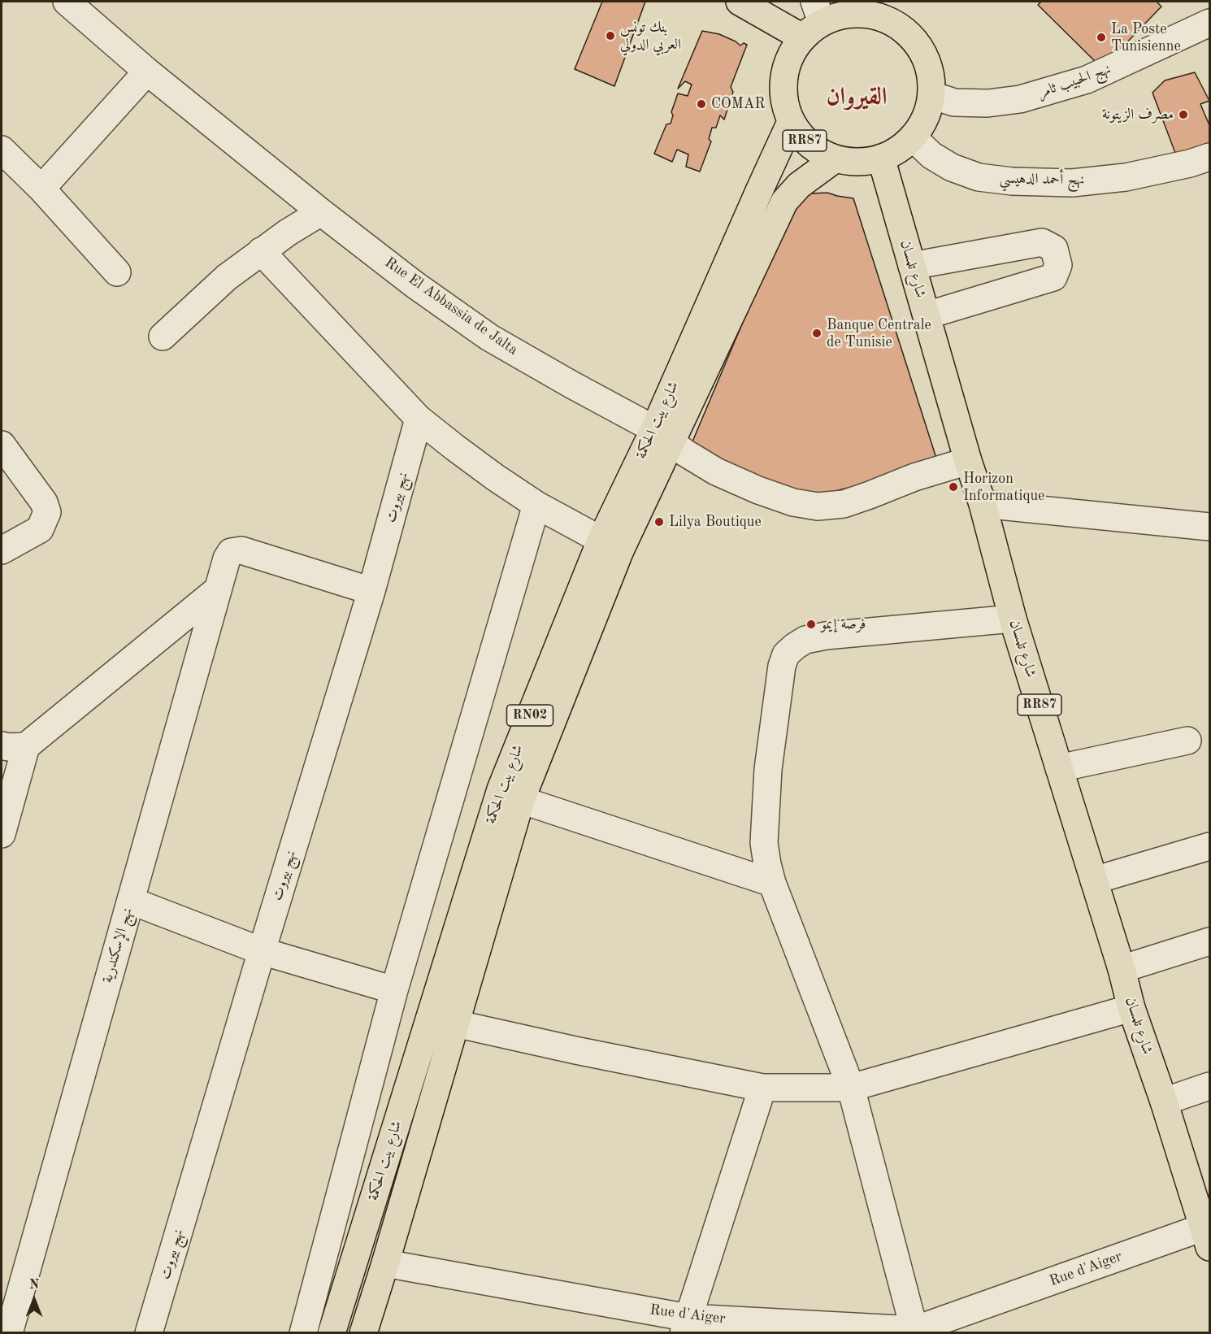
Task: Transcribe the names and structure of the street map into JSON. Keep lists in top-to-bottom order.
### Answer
{
  "streets": {
    "main road": [
      "RR87",
      "شارع تلمسان",
      "شارع بيت الحكمة",
      "RN02"
    ],
    "street": [
      "نهج الحبيب ثامر",
      "نهج أحمد الدهيسي",
      "Rue El Abbassia de Jalta",
      "نهج بيروت",
      "نهج الإسكندرية",
      "Rue d'Aiger"
    ]
  },
  "crossings": [
    ["نهج الحبيب ثامر", "RR87"],
    ["نهج الحبيب ثامر", "نهج أحمد الدهيسي"],
    ["نهج الحبيب ثامر", "شارع تلمسان"],
    ["نهج الحبيب ثامر", "شارع بيت الحكمة"],
    ["RR87", "نهج أحمد الدهيسي"],
    ["RR87", "شارع تلمسان"],
    ["RR87", "شارع بيت الحكمة"],
    ["نهج أحمد الدهيسي", "شارع تلمسان"],
    ["نهج أحمد الدهيسي", "شارع بيت الحكمة"],
    ["شارع تلمسان", "Rue El Abbassia de Jalta"],
    ["شارع تلمسان", "شارع بيت الحكمة"],
    ["شارع تلمسان", "Rue d'Aiger"],
    ["Rue El Abbassia de Jalta", "شارع بيت الحكمة"],
    ["شارع بيت الحكمة", "Rue d'Aiger"],
    ["نهج بيروت", "نهج الإسكندرية"]
  ],
  "districts": ["القيروان"],
  "places": [
    "بنك تونس العربي الدولي",
    "La Poste Tunisienne",
    "COMAR",
    "مصرف الزيتونة",
    "Banque Centrale de Tunisie",
    "Horizon Informatique",
    "Lilya Boutique",
    "فرصة إيمو"
  ],
  "north": "top"
}
